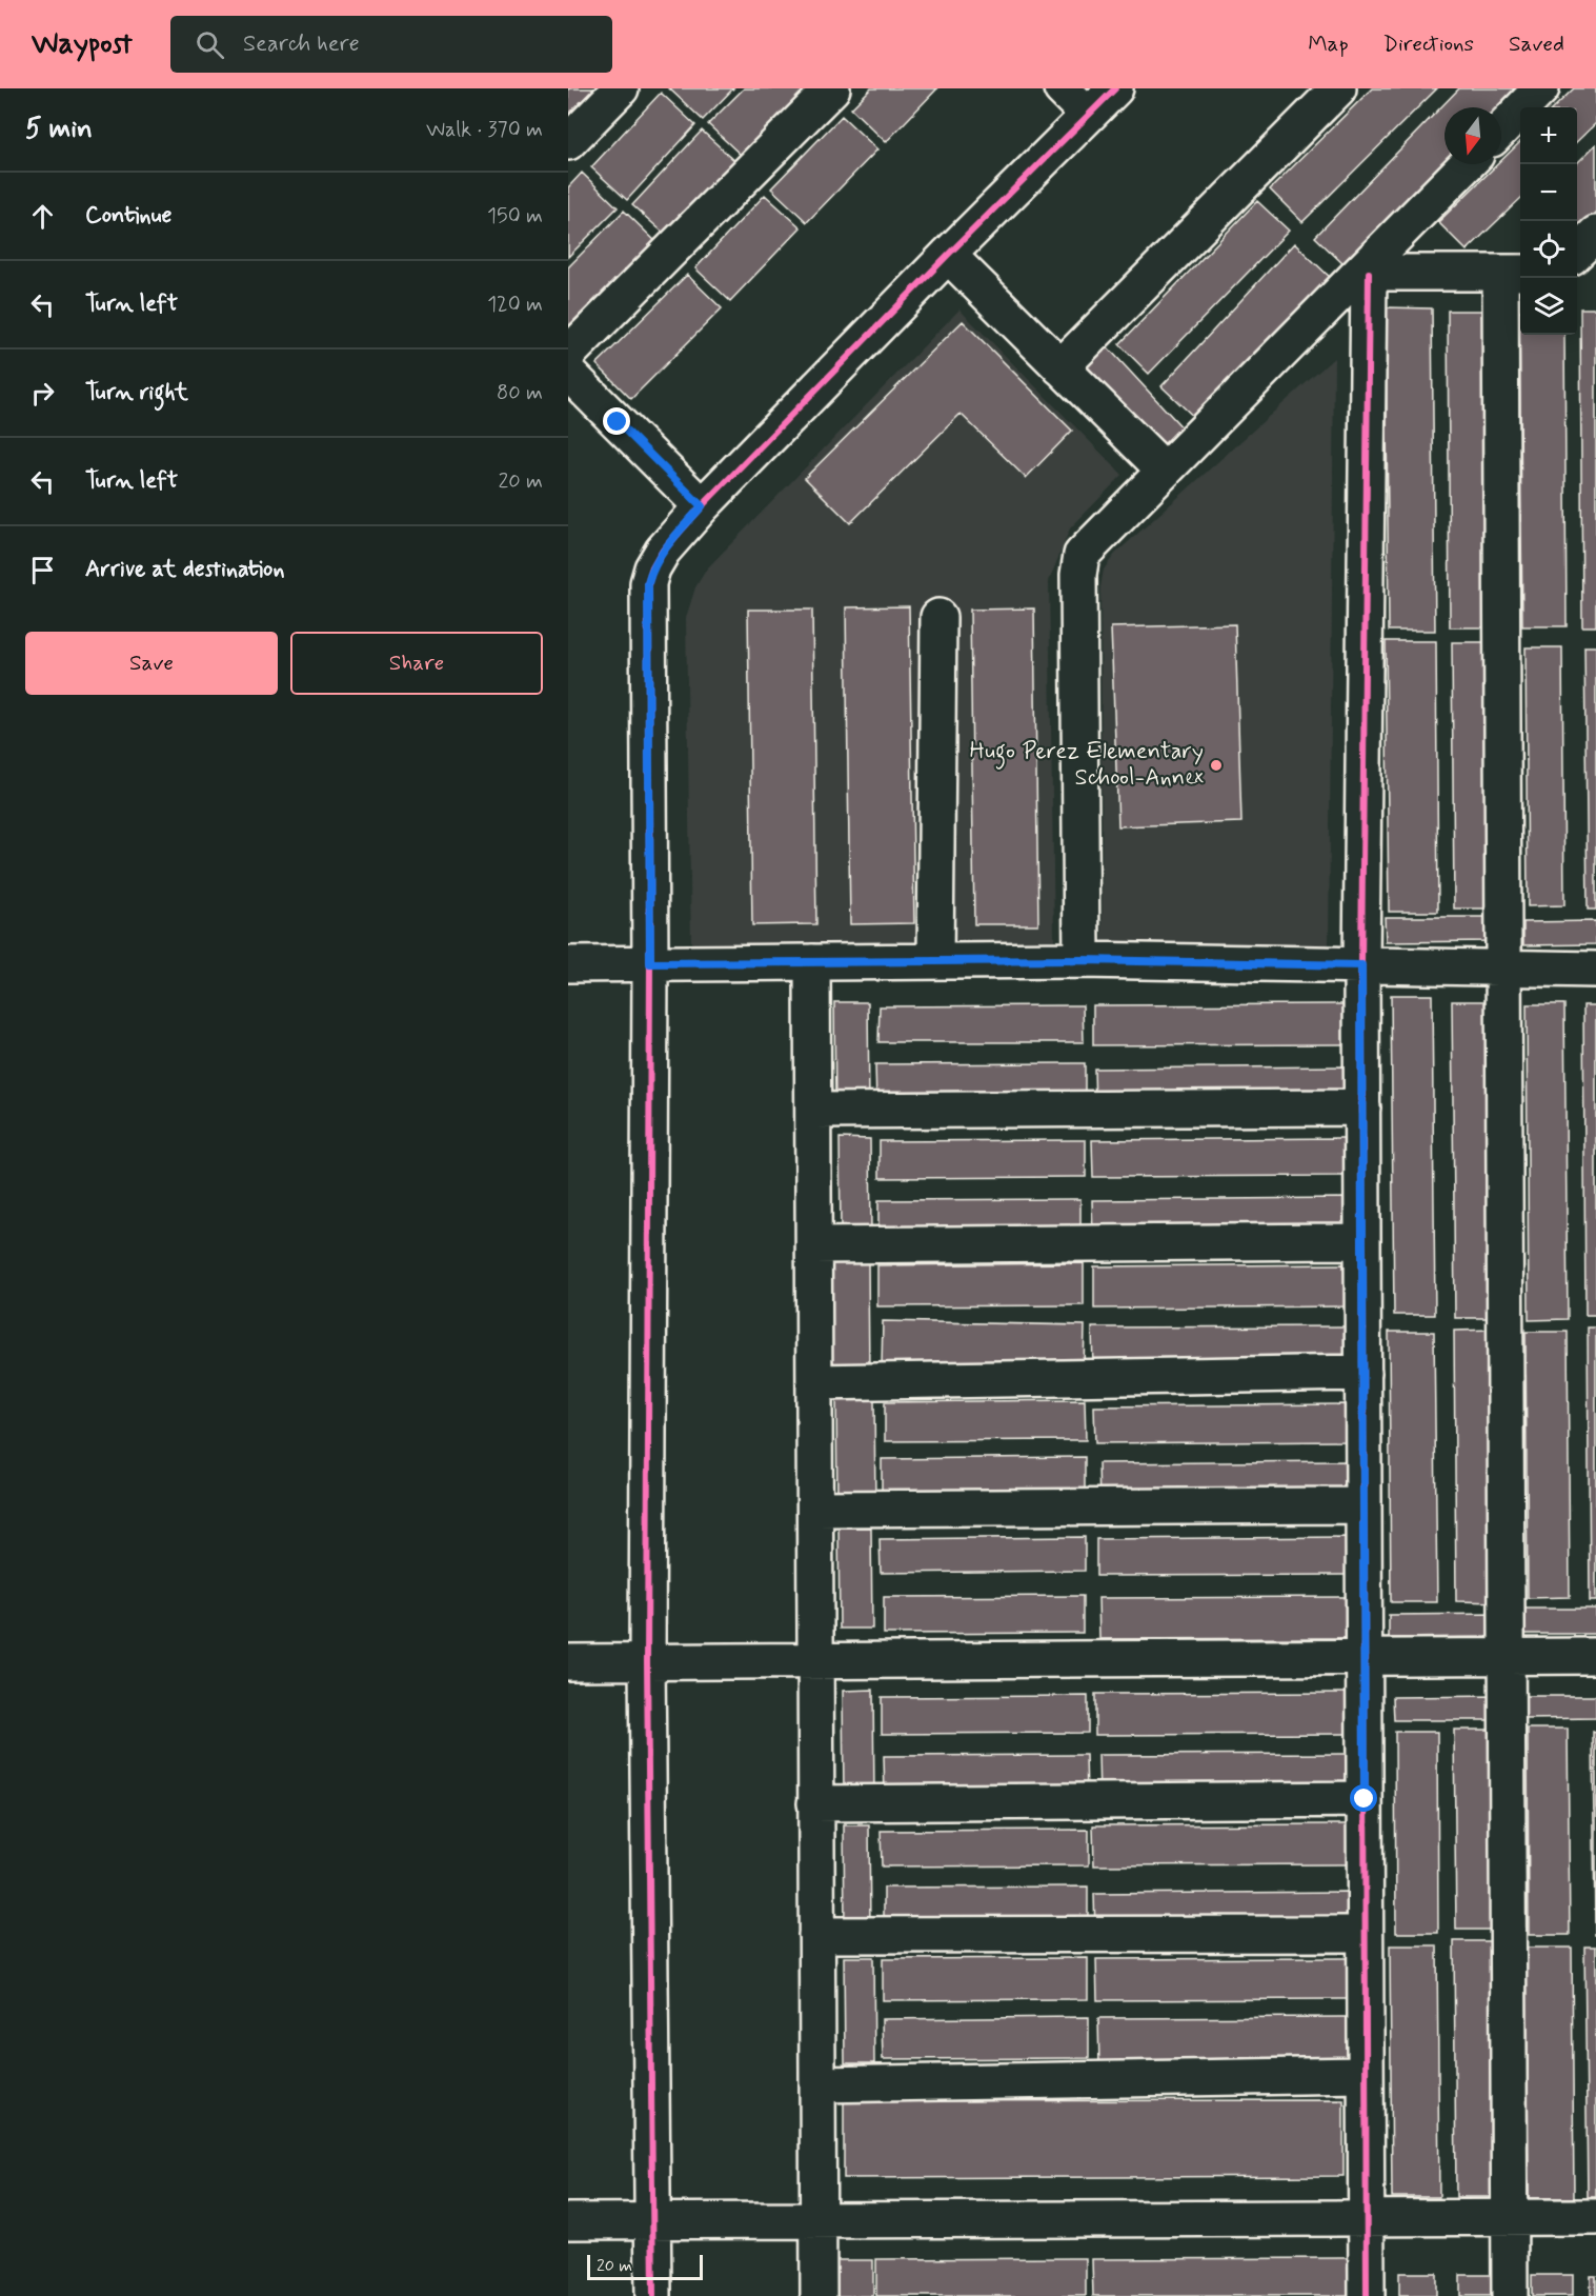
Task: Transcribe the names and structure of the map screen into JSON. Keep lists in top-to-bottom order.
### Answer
{
  "places": ["Hugo Perez Elementary School-Annex"],
  "scale_bar": "20 m",
  "north": "bottom",
  "page": {
    "header": "Waypost",
    "search": "Search here",
    "nav": ["Map", "Directions", "Saved"],
    "heading": ["5 min", "Walk · 370 m"],
    "map_buttons": ["+", "−"],
    "list": [
      ["Continue", "150 m"],
      ["Turn left", "120 m"],
      ["Turn right", "80 m"],
      ["Turn left", "20 m"],
      "Arrive at destination"
    ],
    "buttons": ["Save", "Share"],
    "scale": "20 m"
  }
}
